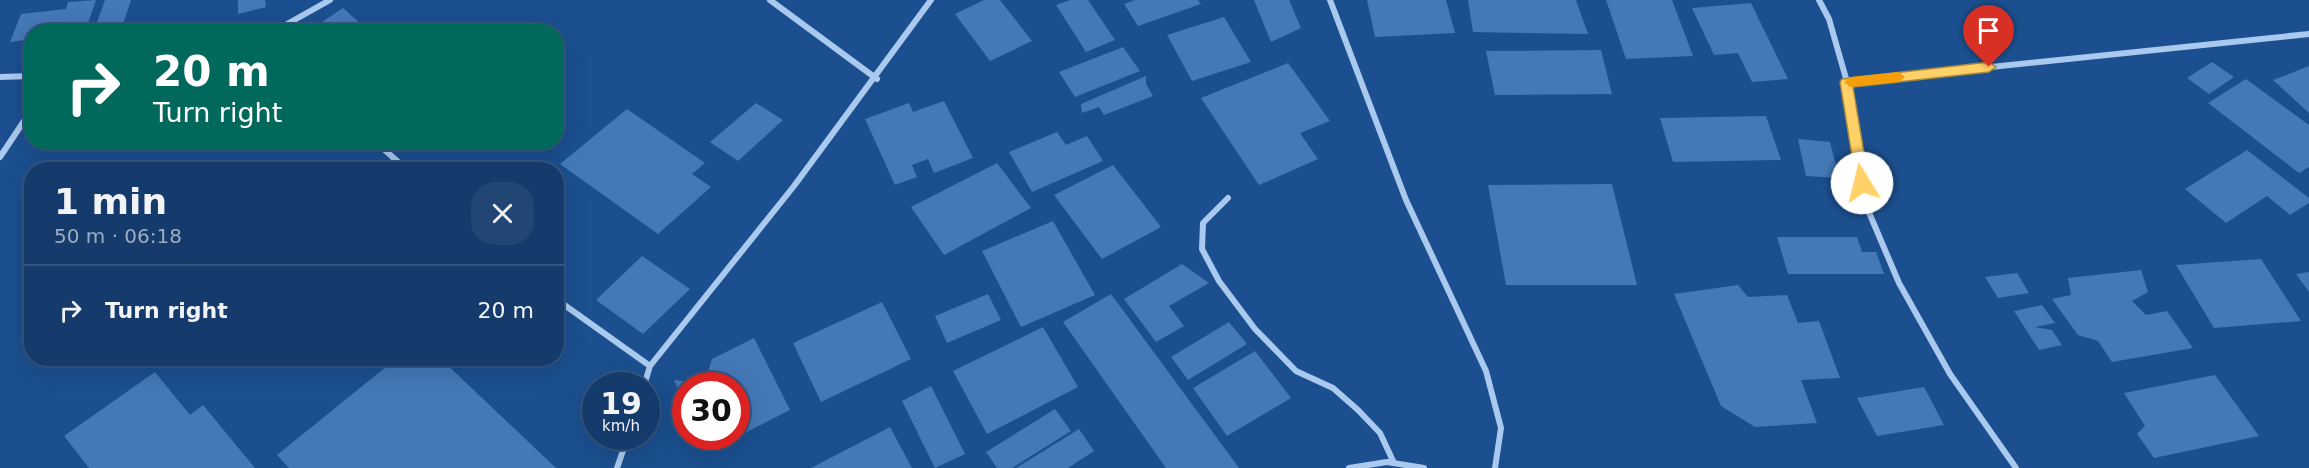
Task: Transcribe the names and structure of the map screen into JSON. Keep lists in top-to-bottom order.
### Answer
{
  "page": {
    "turn": ["20 m", "Turn right"],
    "heading": ["1 min", "50 m · 06:18"],
    "list": [
      {
        "name": "Turn right",
        "value": "20 m"
      }
    ],
    "speed": "19 km/h",
    "limit": "30"
  }
}
